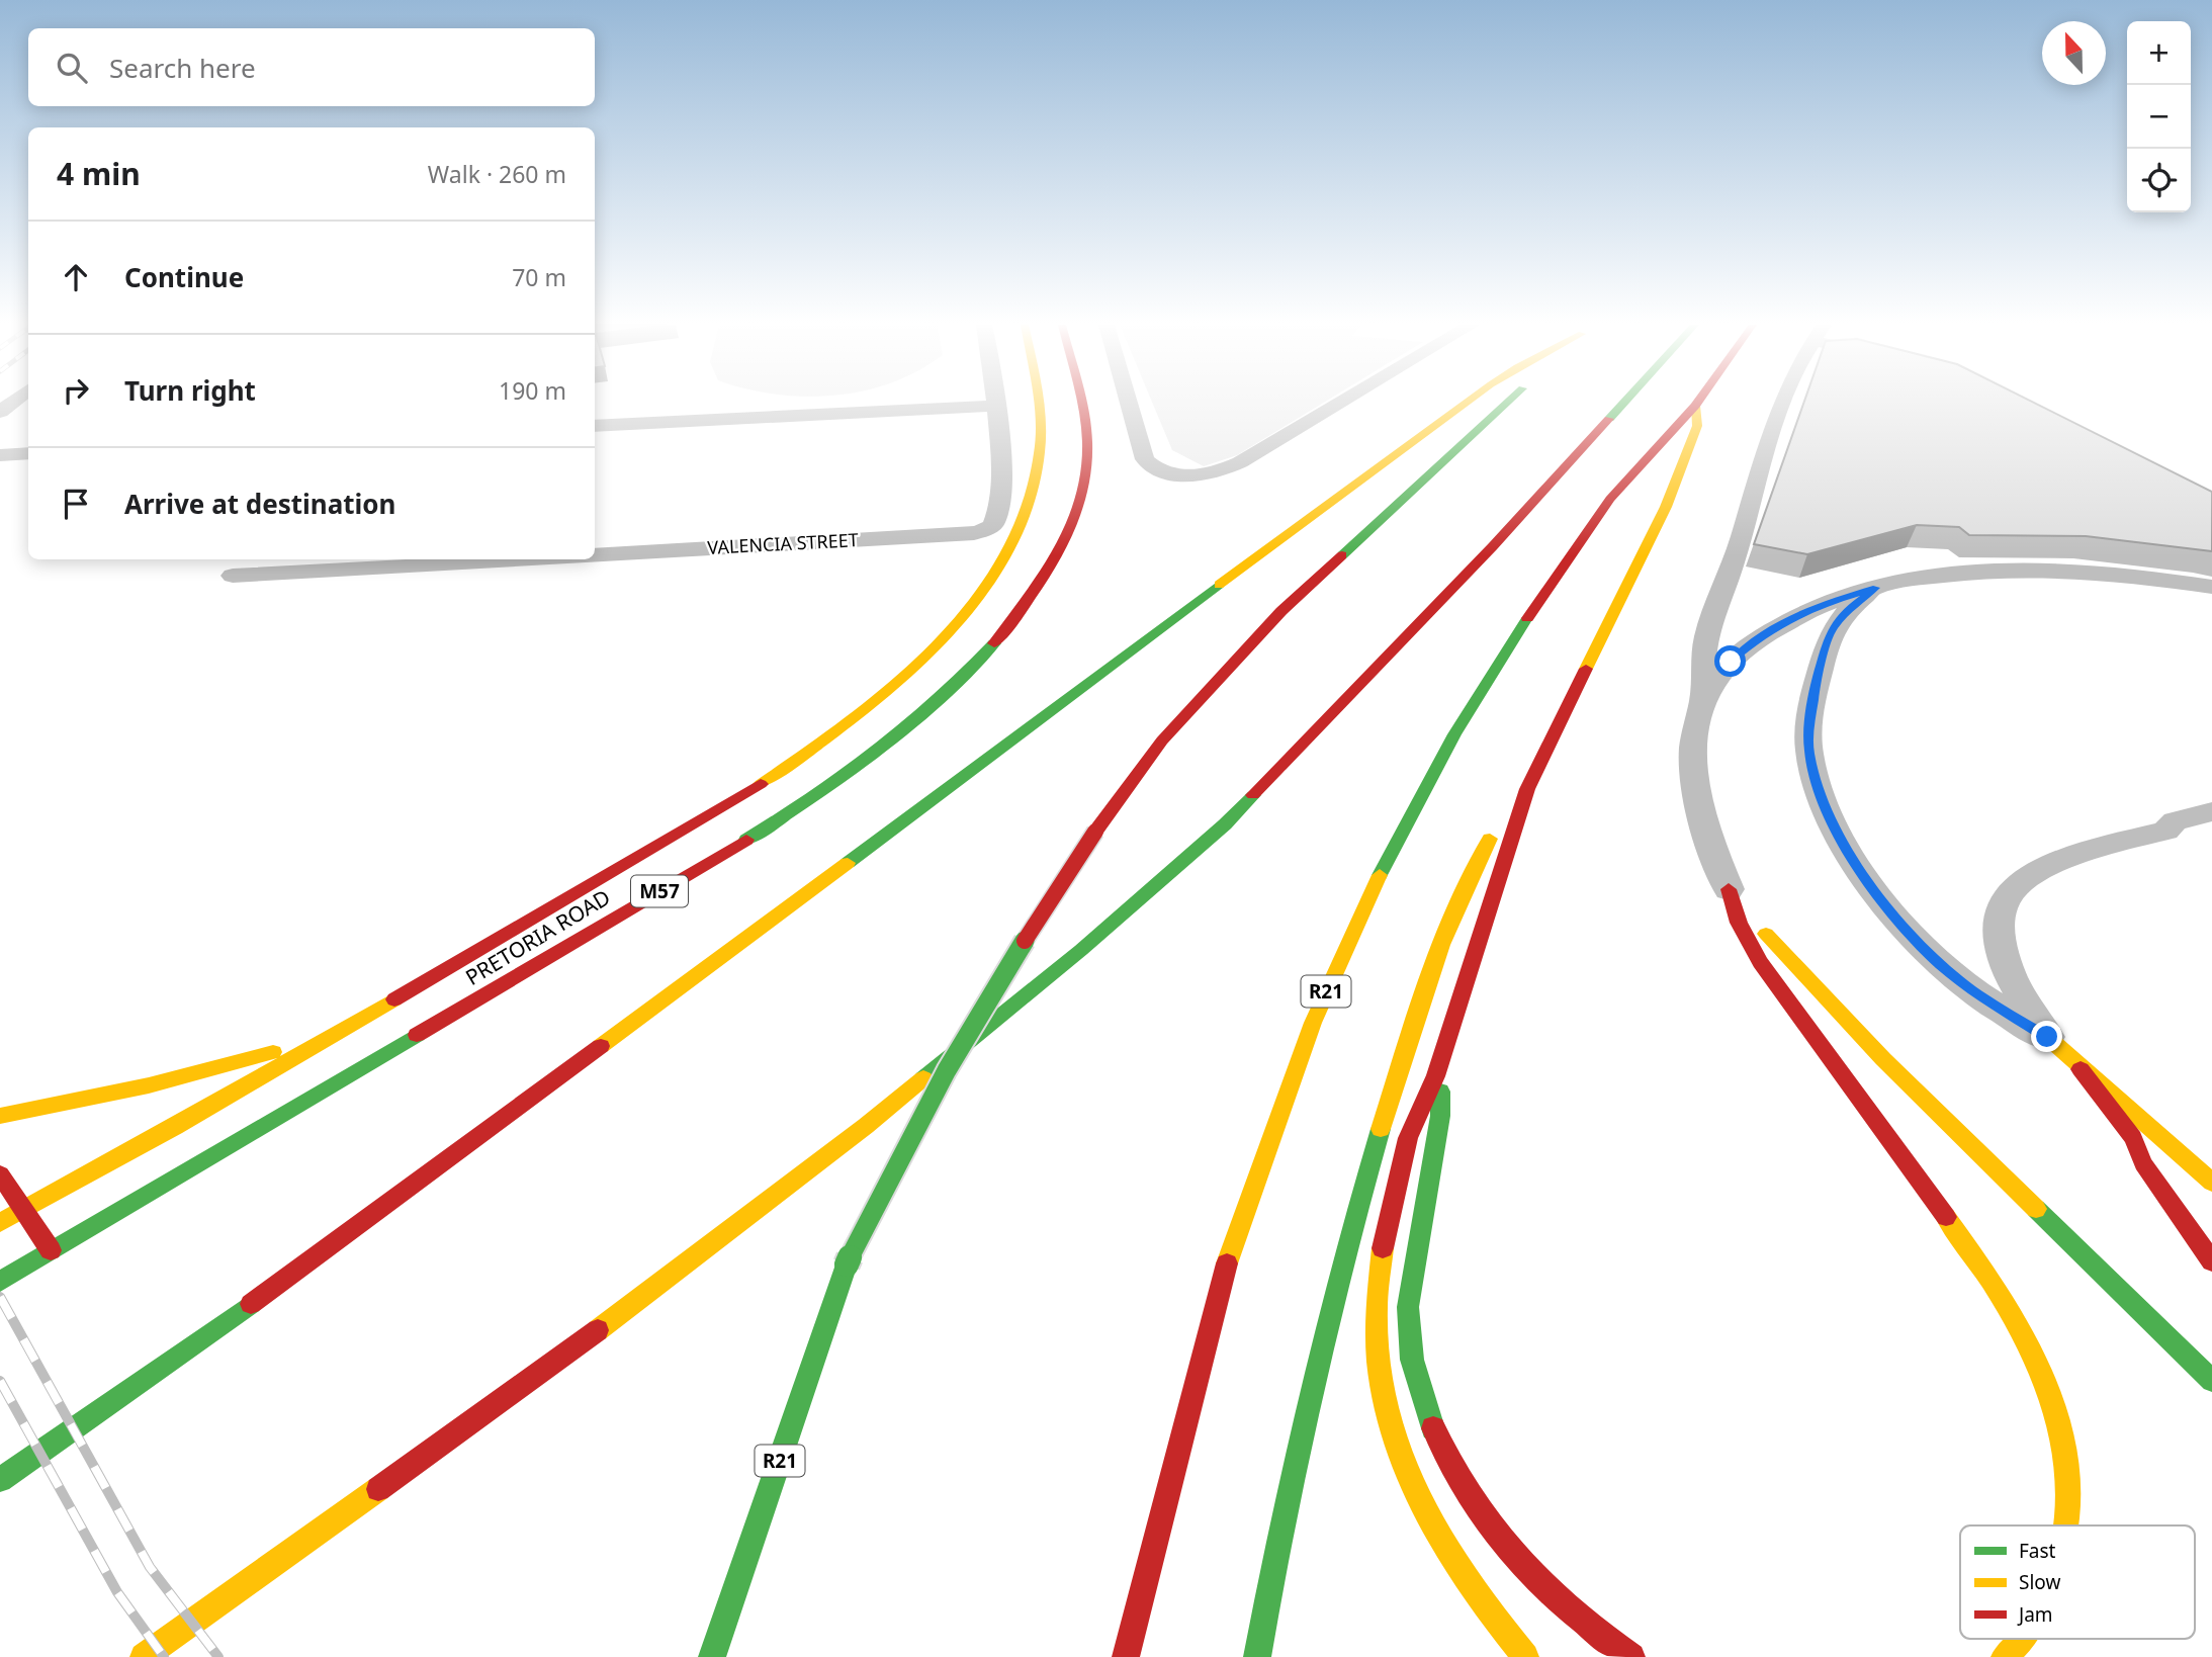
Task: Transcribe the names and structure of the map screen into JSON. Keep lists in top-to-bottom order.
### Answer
{
  "streets": {
    "main road": ["M57", "PRETORIA ROAD", "R21"],
    "street": ["VALENCIA STREET"]
  },
  "legend": ["Fast", "Slow", "Jam"],
  "north": "top",
  "page": {
    "map_buttons": ["+", "−"],
    "search": "Search here",
    "heading": ["4 min", "Walk · 260 m"],
    "list": [
      ["Continue", "70 m"],
      ["Turn right", "190 m"],
      "Arrive at destination"
    ]
  }
}
